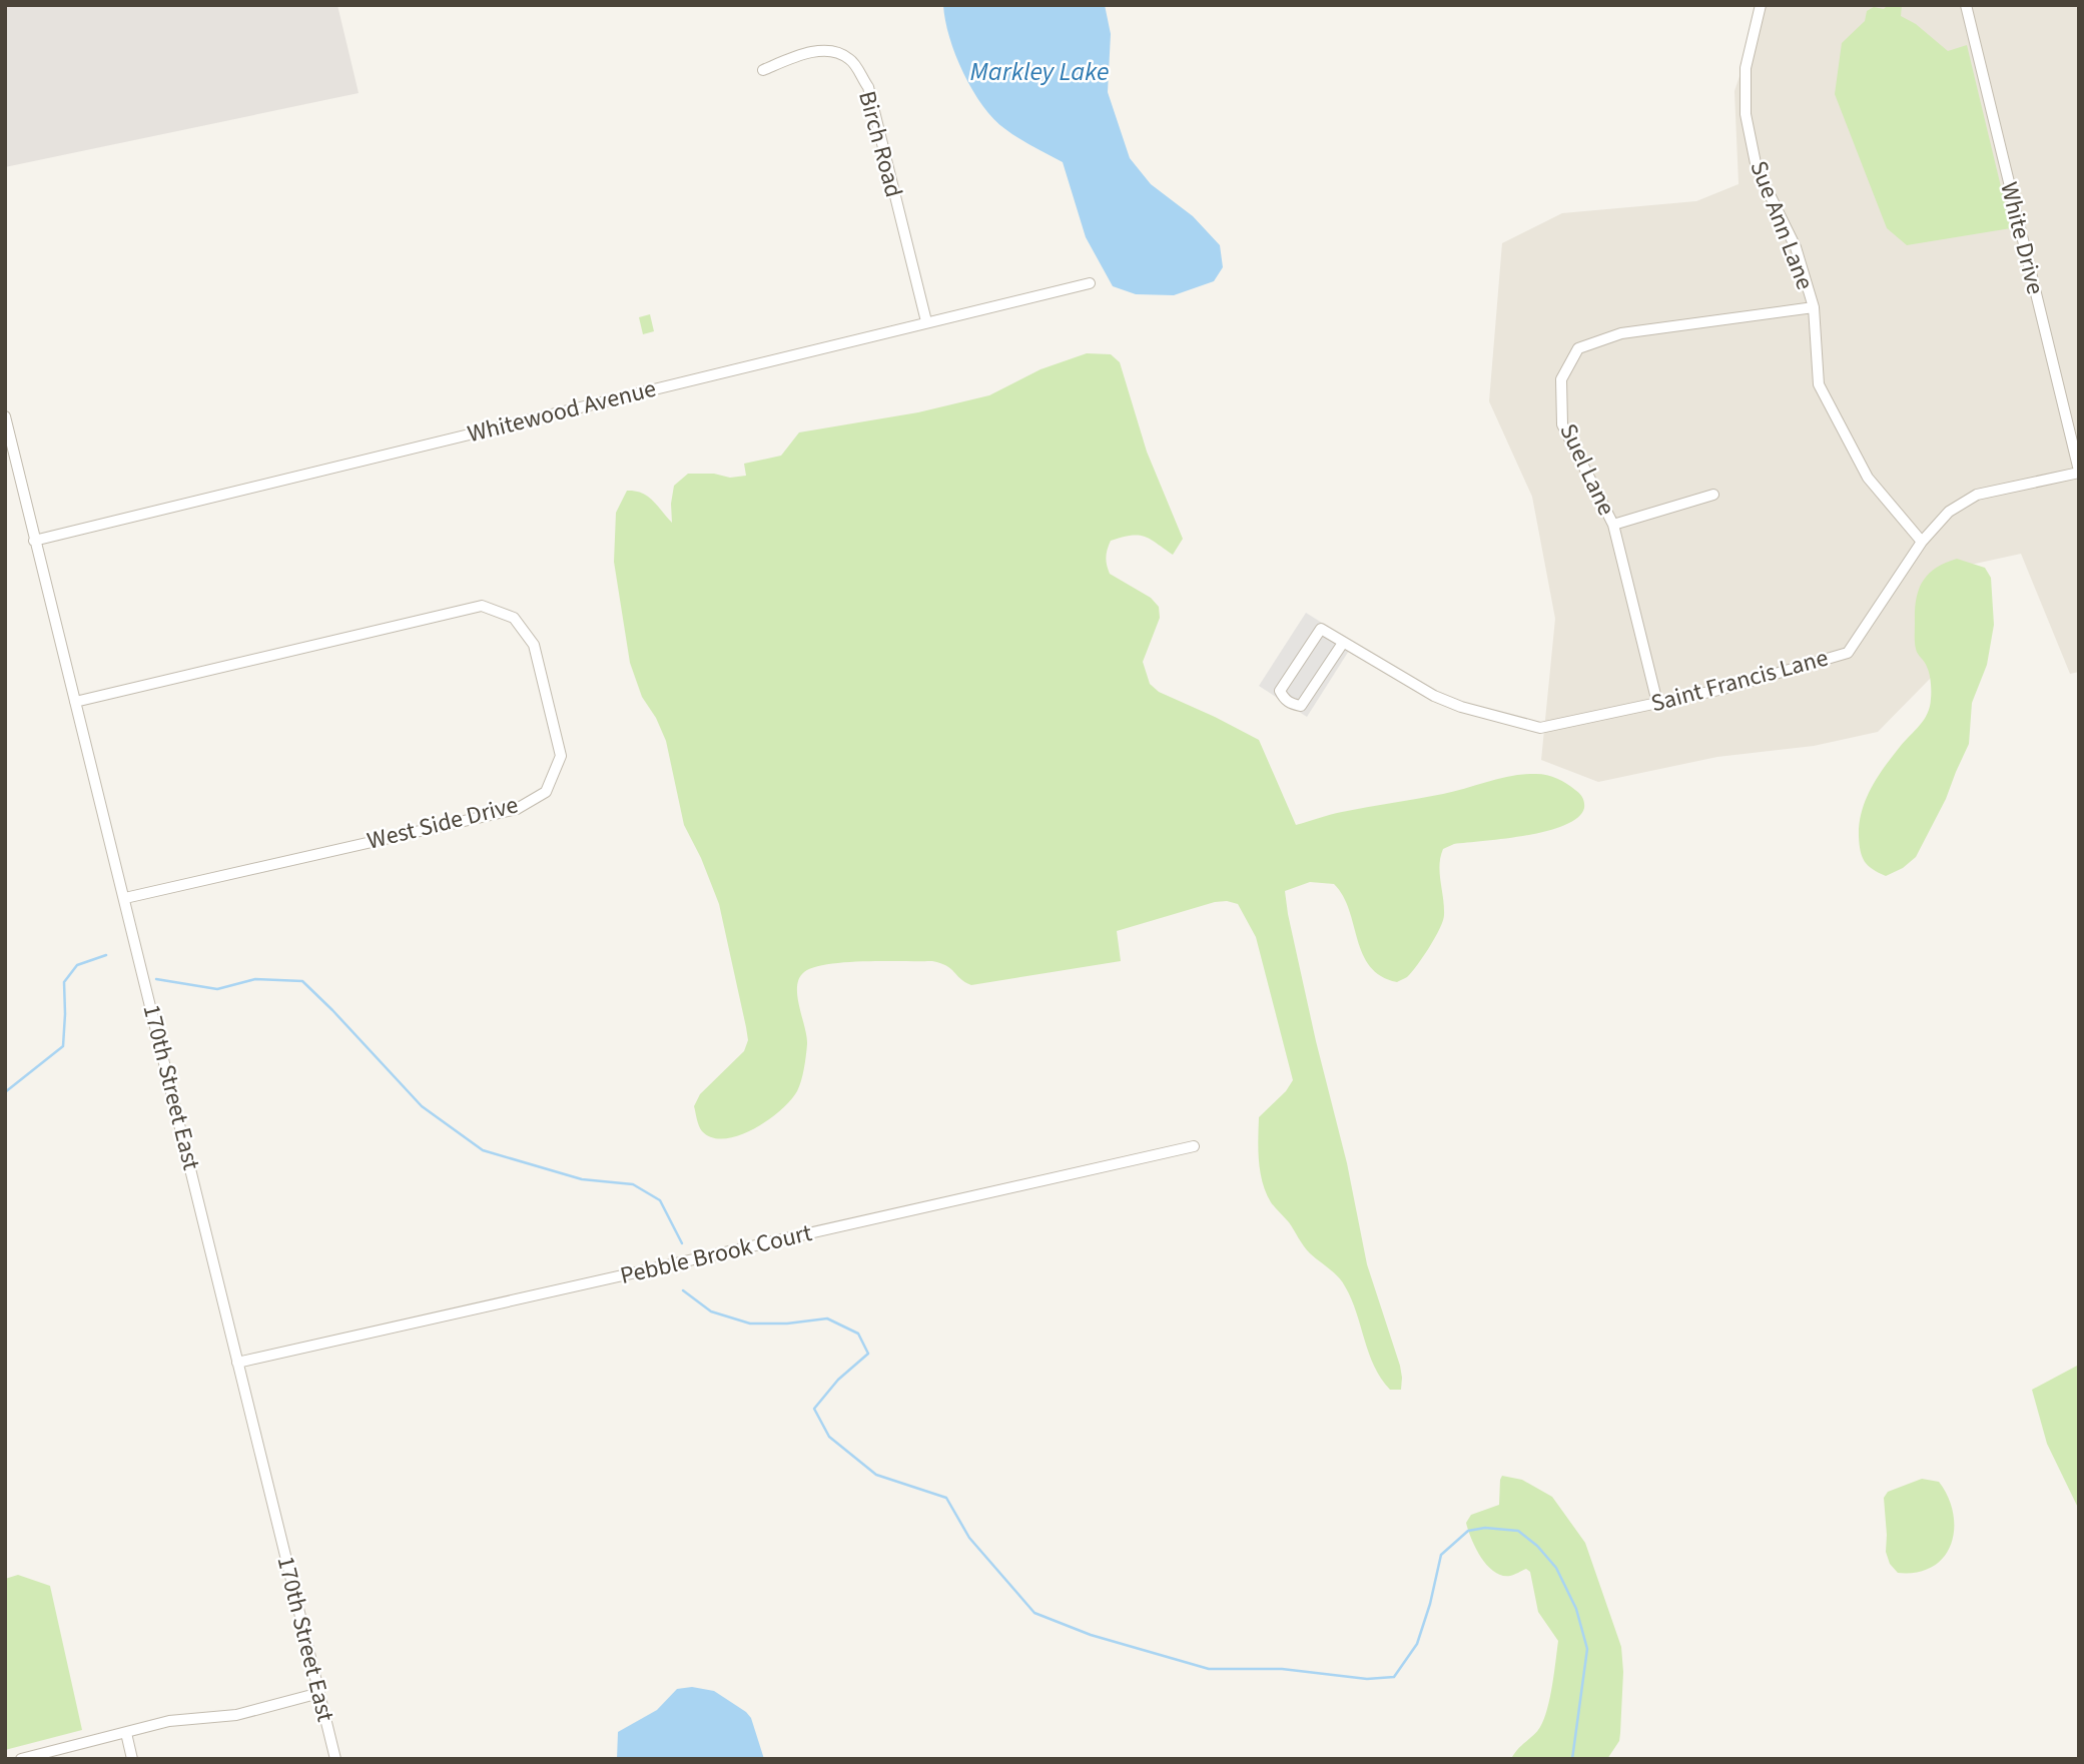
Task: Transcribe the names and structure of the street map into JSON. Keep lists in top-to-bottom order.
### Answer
{
  "streets": {
    "street": [
      "Birch Road",
      "Sue Ann Lane",
      "White Drive",
      "Whitewood Avenue",
      "Suel Lane",
      "Saint Francis Lane",
      "West Side Drive",
      "170th Street East",
      "Pebble Brook Court"
    ]
  },
  "crossings": [
    ["Birch Road", "Whitewood Avenue"],
    ["Sue Ann Lane", "Suel Lane"],
    ["Sue Ann Lane", "Saint Francis Lane"],
    ["White Drive", "Saint Francis Lane"],
    ["Whitewood Avenue", "170th Street East"],
    ["Suel Lane", "Saint Francis Lane"],
    ["West Side Drive", "170th Street East"],
    ["170th Street East", "Pebble Brook Court"]
  ],
  "water": ["Markley Lake"]
}
